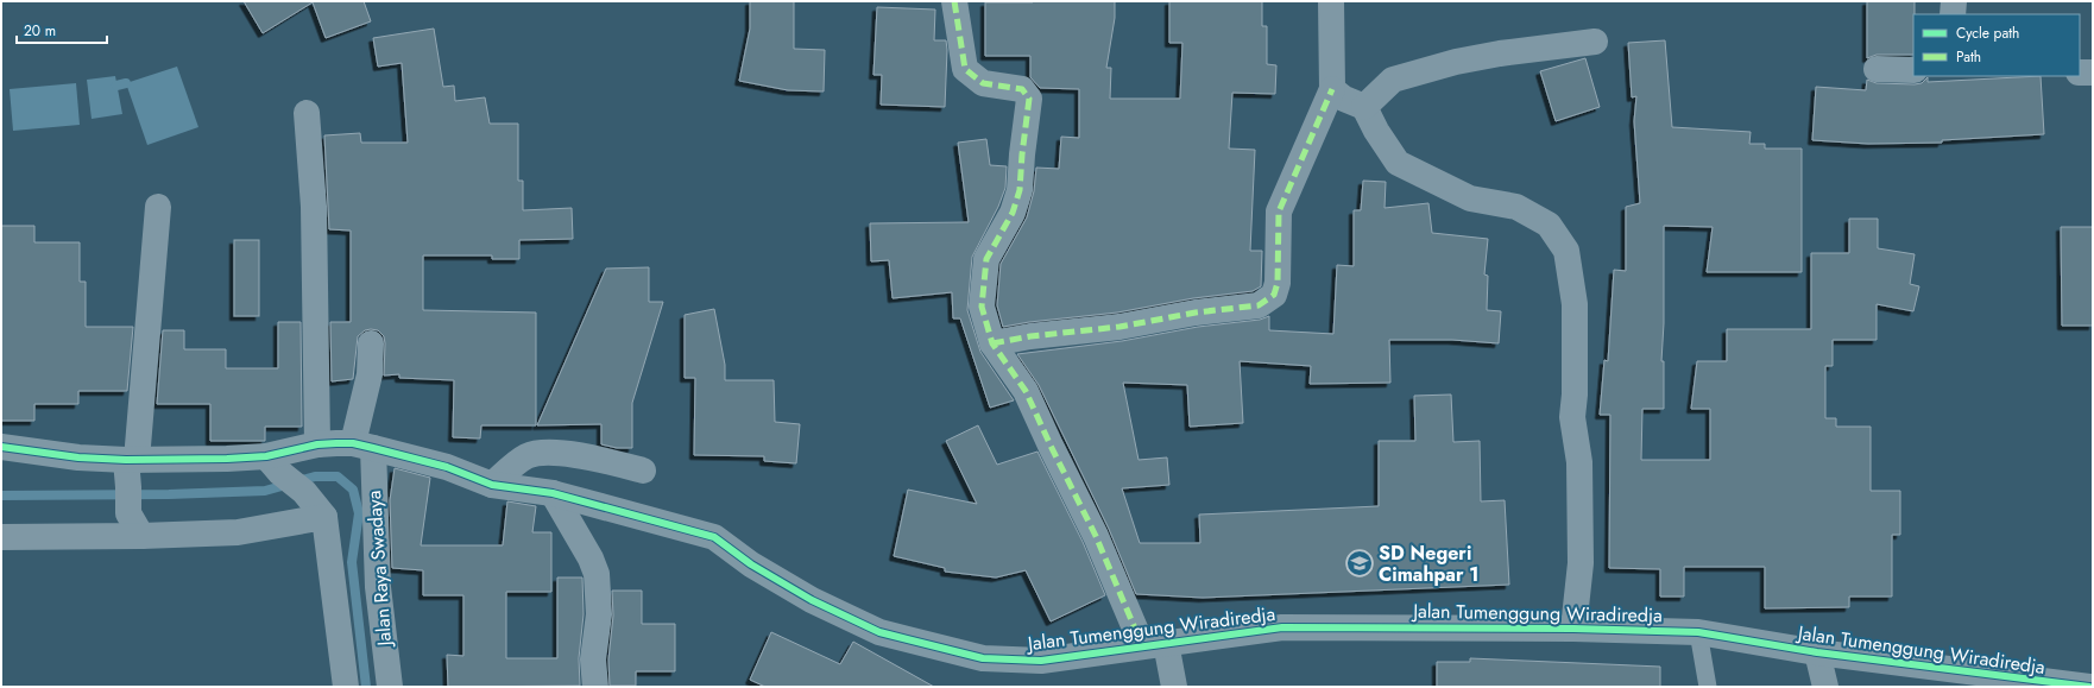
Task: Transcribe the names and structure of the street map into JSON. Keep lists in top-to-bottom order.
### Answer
{
  "streets": {
    "street": ["Jalan Raya Swadaya", "Jalan Tumenggung Wiradiredja"]
  },
  "crossings": [
    ["Jalan Raya Swadaya", "Jalan Tumenggung Wiradiredja"]
  ],
  "places": {
    "school or university": ["SD Negeri Cimahpar 1"]
  },
  "legend": ["Cycle path", "Path"],
  "scale_bar": "20 m"
}
